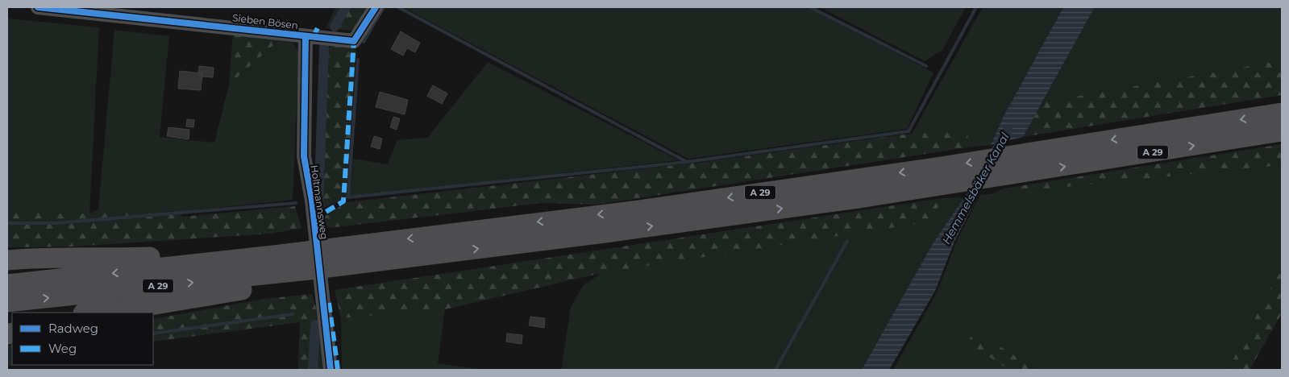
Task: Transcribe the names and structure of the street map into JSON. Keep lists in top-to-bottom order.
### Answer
{
  "streets": {
    "highway": ["A 29"],
    "street": ["Sieben Bösen", "Holtmannsweg"]
  },
  "crossings": [
    ["Sieben Bösen", "Holtmannsweg"]
  ],
  "water": ["Hemmelsbäker Kanal"],
  "legend": ["Radweg", "Weg"]
}
